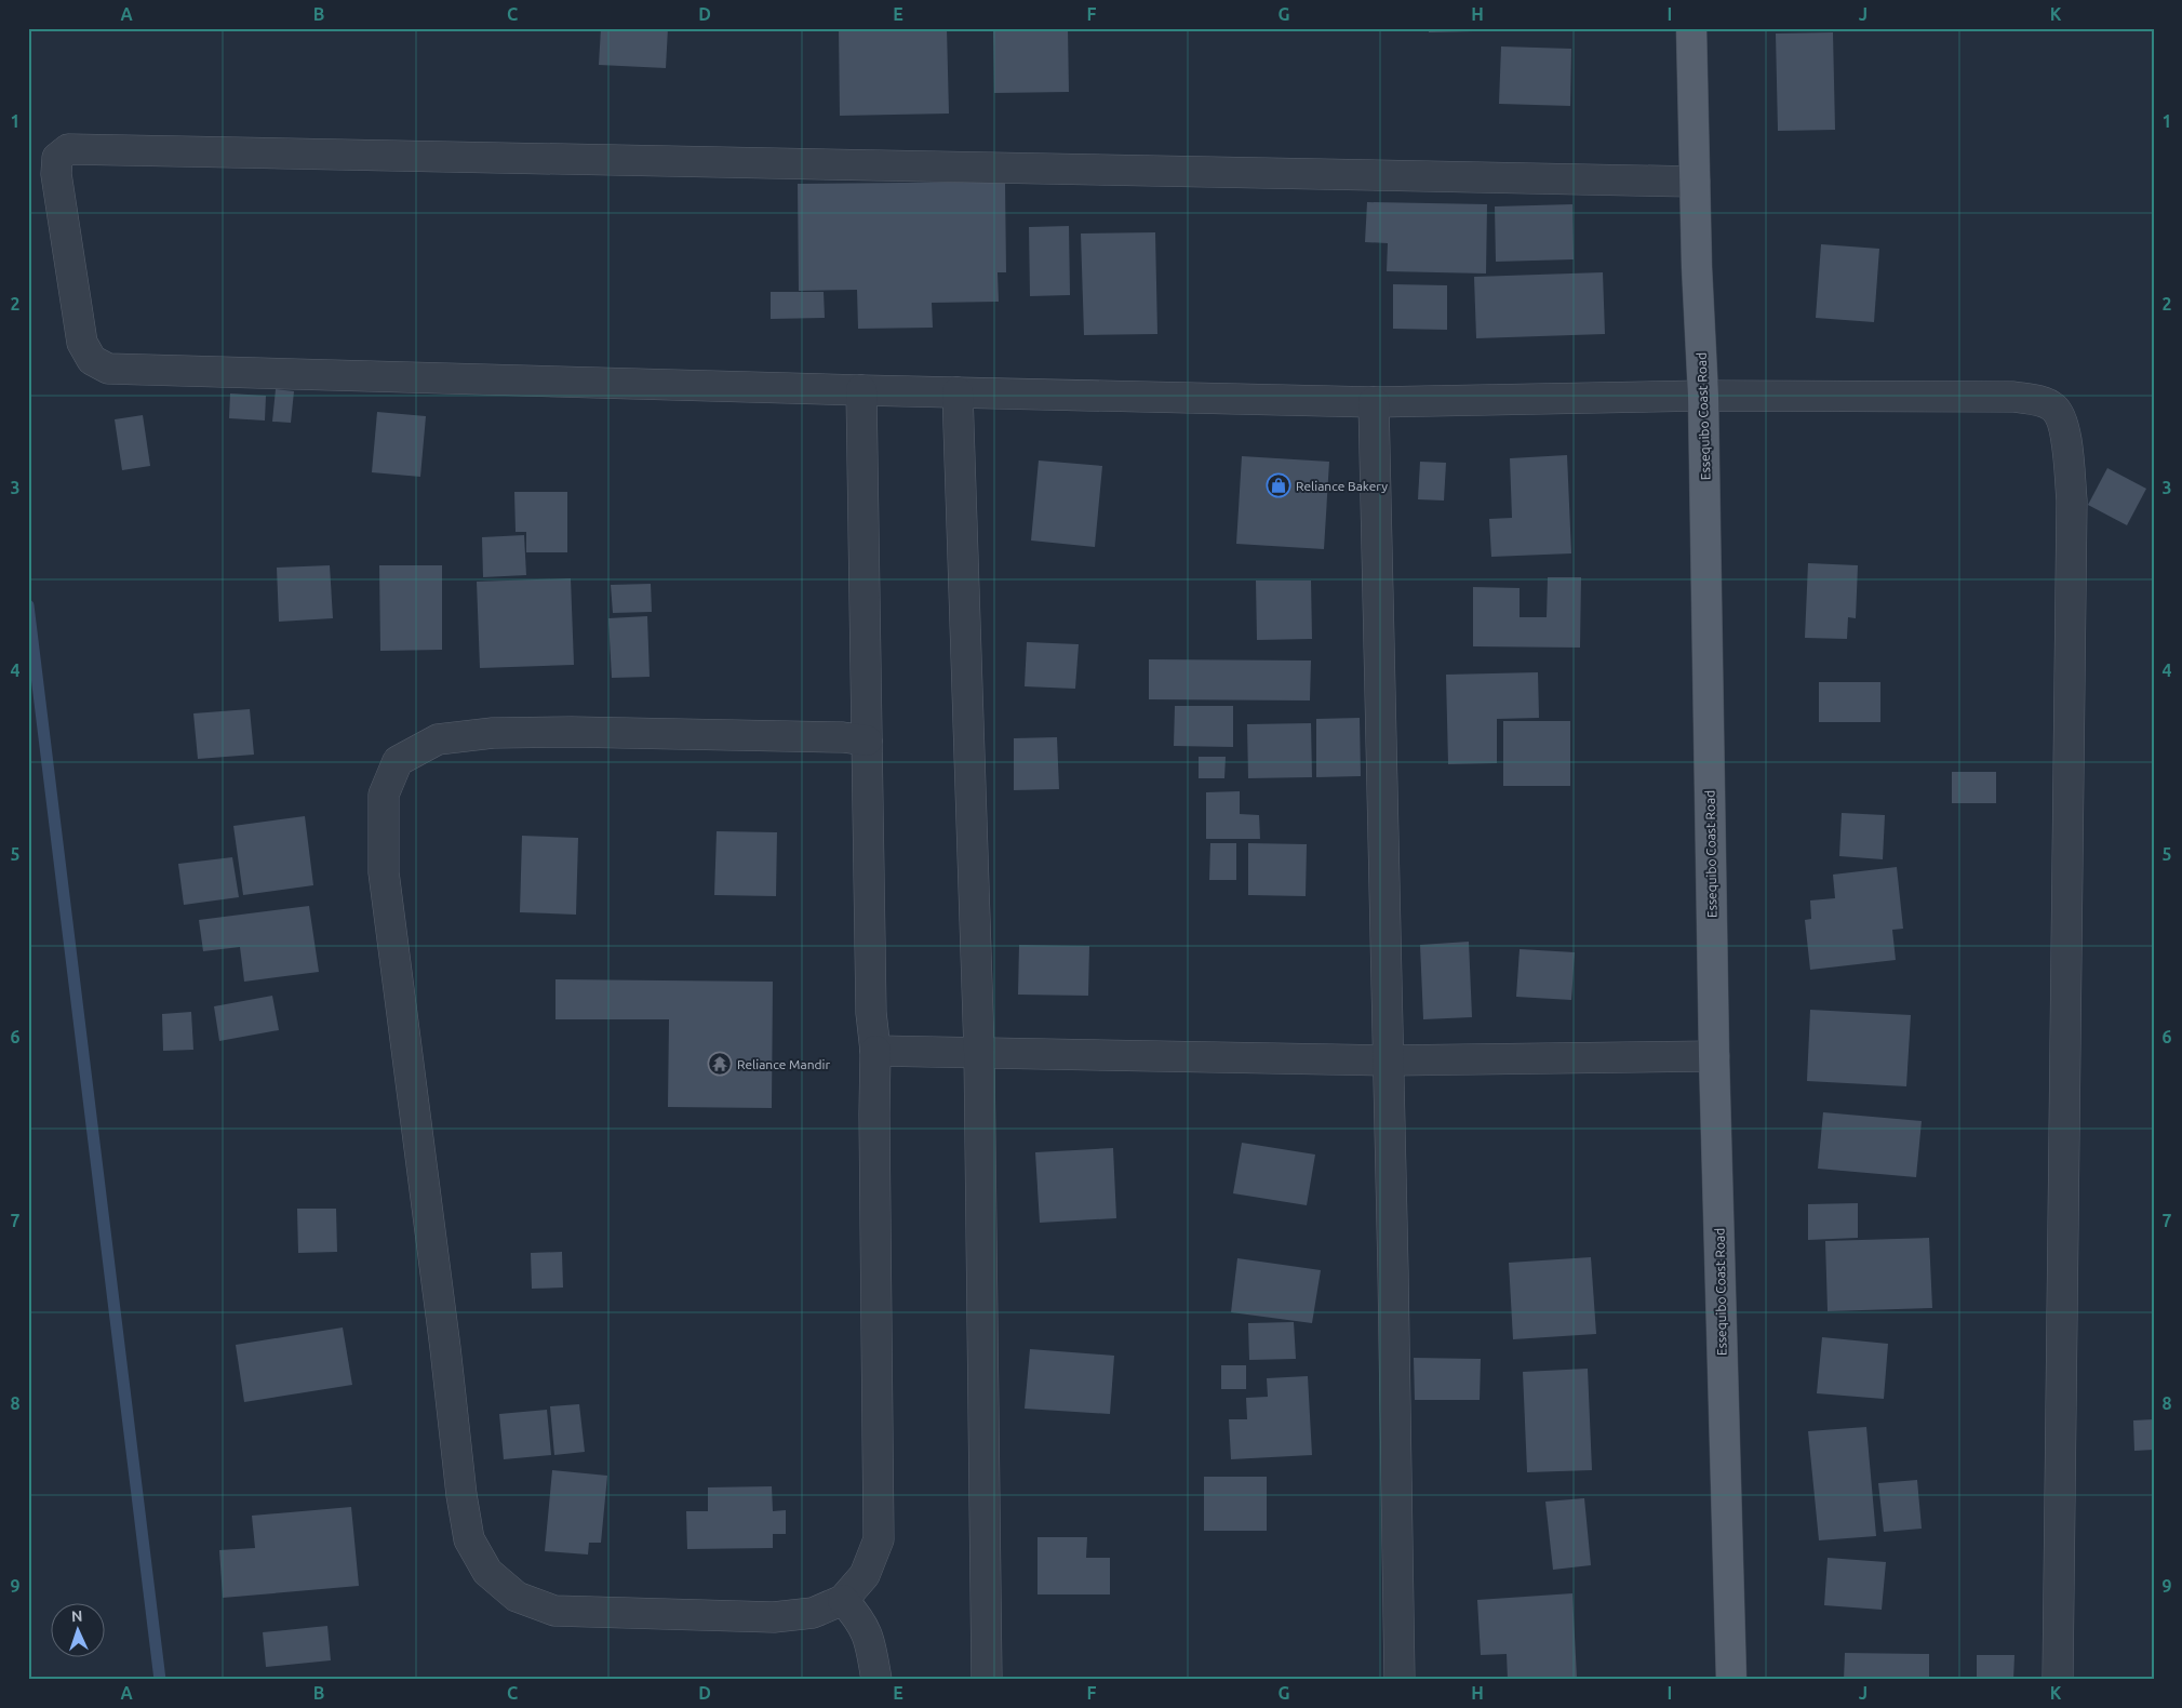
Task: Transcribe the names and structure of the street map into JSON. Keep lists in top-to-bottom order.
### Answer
{
  "streets": {
    "main road": ["Essequibo Coast Road"]
  },
  "places": {
    "shop": ["Reliance Bakery"],
    "temple": ["Reliance Mandir"]
  },
  "north": "top",
  "grid": {
    "columns": [
      "A",
      "B",
      "C",
      "D",
      "E",
      "F",
      "G",
      "H",
      "I",
      "J",
      "K"
    ],
    "rows": [
      "1",
      "2",
      "3",
      "4",
      "5",
      "6",
      "7",
      "8",
      "9"
    ]
  }
}
